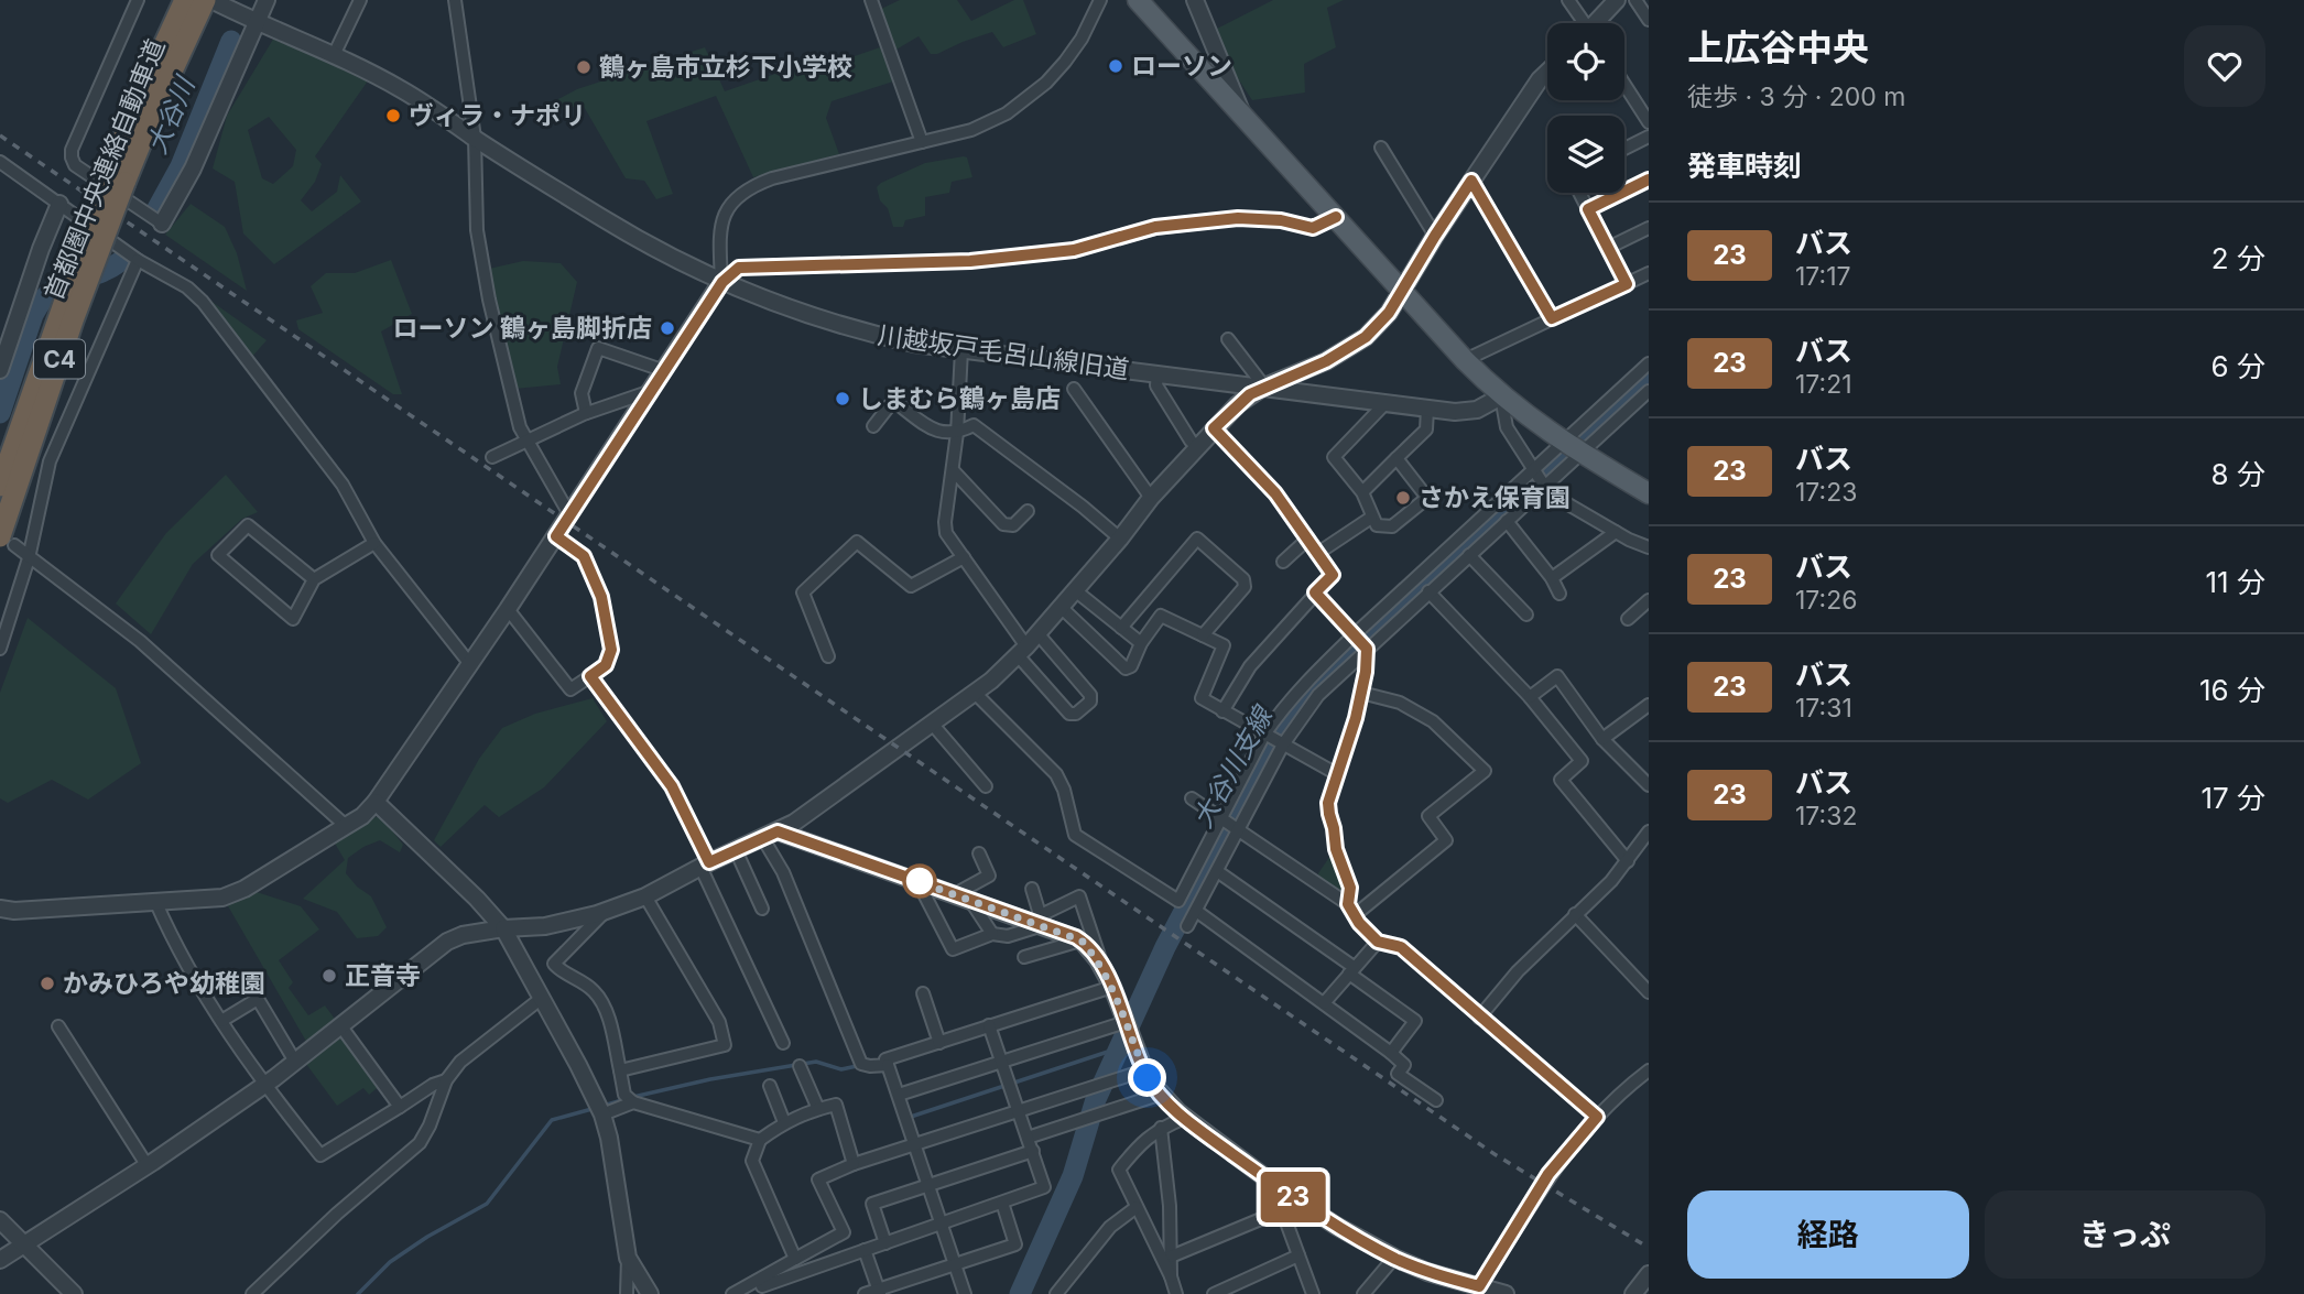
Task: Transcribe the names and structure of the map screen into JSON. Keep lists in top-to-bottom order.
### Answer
{
  "streets": {
    "highway": ["首都圏中央連絡自動車道", "C4"],
    "street": ["川越坂戸毛呂山線旧道"]
  },
  "crossings": [
    ["首都圏中央連絡自動車道", "川越坂戸毛呂山線旧道"]
  ],
  "water": ["大谷川", "大谷川支線"],
  "places": [
    "ローソン",
    "鶴ヶ島市立杉下小学校",
    "ヴィラ・ナポリ",
    "ローソン 鶴ヶ島脚折店",
    "しまむら鶴ヶ島店",
    "さかえ保育園",
    "正音寺",
    "かみひろや幼稚園"
  ],
  "lines": ["bus line 23"],
  "page": {
    "on_map": "23",
    "heading": [
      ["上広谷中央", "徒歩 · 3 分 · 200 m"],
      "発車時刻"
    ],
    "list": [
      {
        "mark": "23",
        "name": "バス",
        "note": "17:17",
        "value": "2 分"
      },
      {
        "mark": "23",
        "name": "バス",
        "note": "17:21",
        "value": "6 分"
      },
      {
        "mark": "23",
        "name": "バス",
        "note": "17:23",
        "value": "8 分"
      },
      {
        "mark": "23",
        "name": "バス",
        "note": "17:26",
        "value": "11 分"
      },
      {
        "mark": "23",
        "name": "バス",
        "note": "17:31",
        "value": "16 分"
      },
      {
        "mark": "23",
        "name": "バス",
        "note": "17:32",
        "value": "17 分"
      }
    ],
    "buttons": ["経路", "きっぷ"]
  }
}
